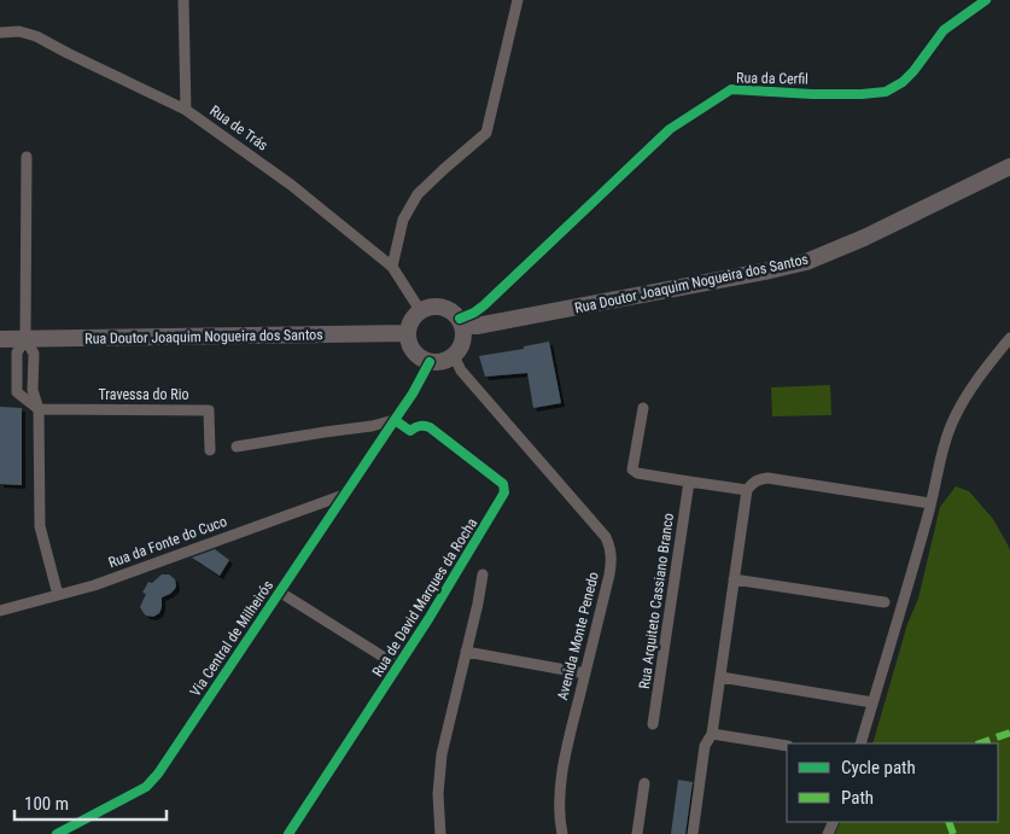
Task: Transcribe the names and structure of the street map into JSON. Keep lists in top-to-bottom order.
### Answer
{
  "streets": {
    "main road": ["Rua Doutor Joaquim Nogueira dos Santos"],
    "street": [
      "Rua da Cerfil",
      "Rua de Trás",
      "Travessa do Rio",
      "Rua da Fonte do Cuco",
      "Rua de David Marques da Rocha",
      "Rua Arquiteto Cassiano Branco",
      "Avenida Monte Penedo",
      "Via Central de Milheirós"
    ]
  },
  "crossings": [
    ["Rua da Cerfil", "Rua de Trás"],
    ["Rua da Cerfil", "Rua Doutor Joaquim Nogueira dos Santos"],
    ["Rua da Cerfil", "Avenida Monte Penedo"],
    ["Rua da Cerfil", "Via Central de Milheirós"],
    ["Rua de Trás", "Rua Doutor Joaquim Nogueira dos Santos"],
    ["Rua de Trás", "Avenida Monte Penedo"],
    ["Rua de Trás", "Via Central de Milheirós"],
    ["Rua Doutor Joaquim Nogueira dos Santos", "Avenida Monte Penedo"],
    ["Rua Doutor Joaquim Nogueira dos Santos", "Via Central de Milheirós"],
    ["Rua da Fonte do Cuco", "Via Central de Milheirós"],
    ["Rua de David Marques da Rocha", "Via Central de Milheirós"],
    ["Avenida Monte Penedo", "Via Central de Milheirós"]
  ],
  "legend": ["Cycle path", "Path"],
  "scale_bar": "100 m"
}
